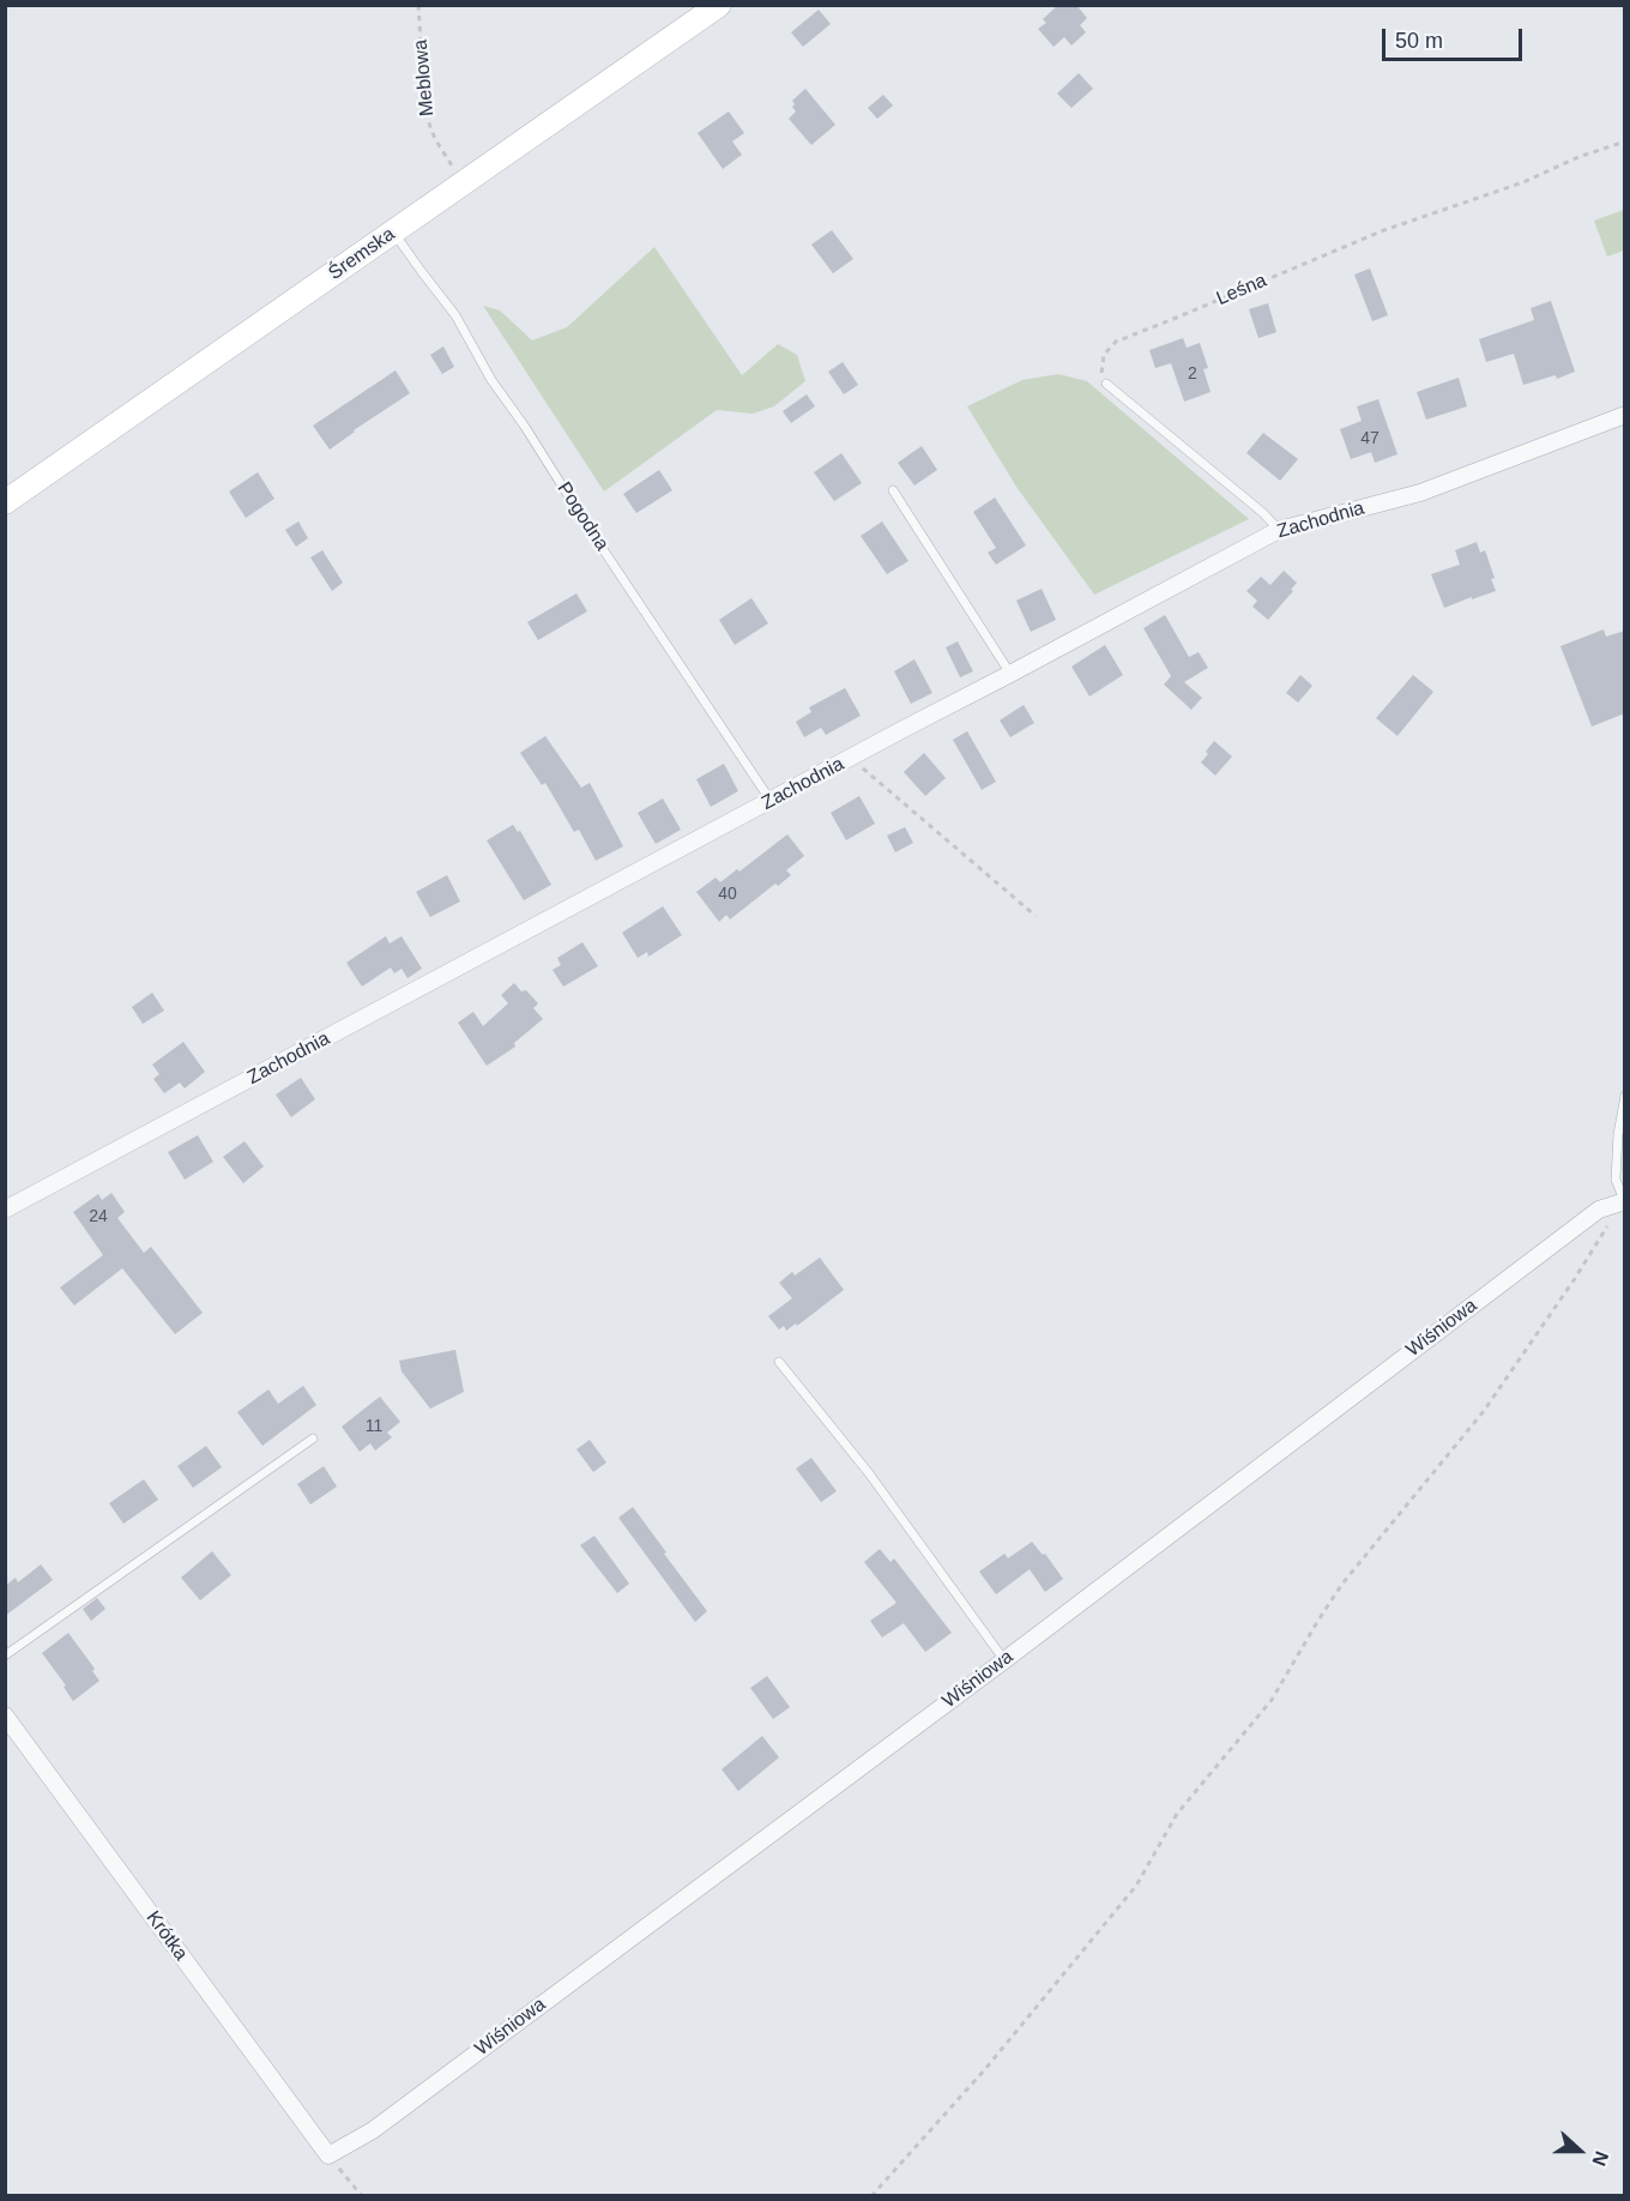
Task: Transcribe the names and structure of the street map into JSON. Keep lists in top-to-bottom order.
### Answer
{
  "streets": {
    "main road": ["Śremska"],
    "street": ["Zachodnia", "Wiśniowa", "Krótka"],
    "lane": ["Pogodna"],
    "path": ["Meblowa", "Leśna"]
  },
  "crossings": [
    ["Meblowa", "Śremska"],
    ["Śremska", "Pogodna"],
    ["Pogodna", "Zachodnia"],
    ["Wiśniowa", "Krótka"]
  ],
  "house_numbers": [
    "2",
    "47",
    "40",
    "24",
    "11"
  ],
  "scale_bar": "50 m",
  "north": "right"
}
